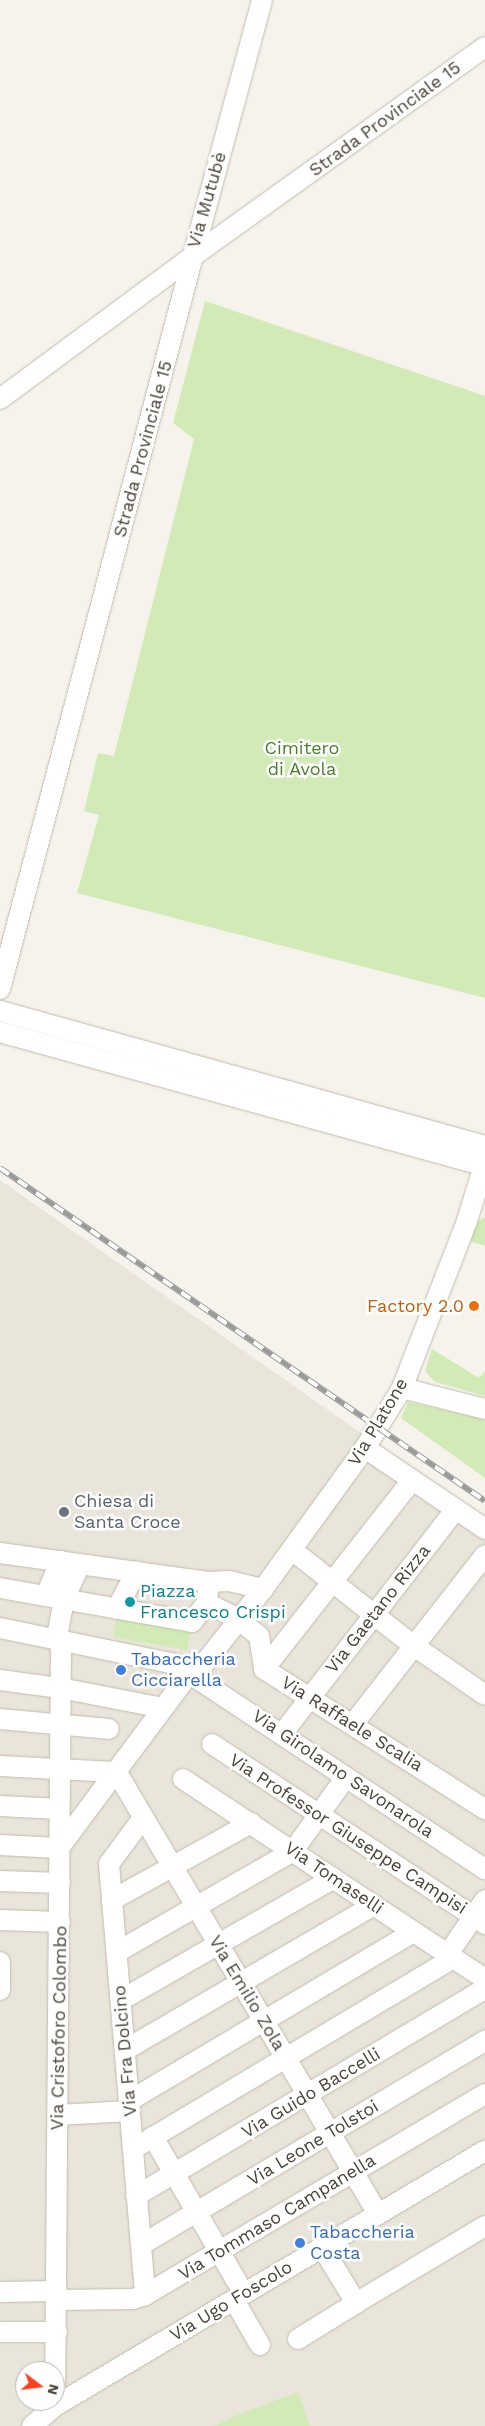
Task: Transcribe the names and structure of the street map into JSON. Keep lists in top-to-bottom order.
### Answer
{
  "streets": {
    "street": [
      "Strada Provinciale 15",
      "Via Mutubè",
      "Via Platone",
      "Via Gaetano Rizza",
      "Via Raffaele Scalia",
      "Via Girolamo Savonarola",
      "Via Professor Giuseppe Campisi",
      "Via Tomaselli",
      "Via Emilio Zola",
      "Via Cristoforo Colombo",
      "Via Fra Dolcino",
      "Via Guido Baccelli",
      "Via Leone Tolstoi",
      "Via Tommaso Campanella",
      "Via Ugo Foscolo"
    ]
  },
  "crossings": [
    ["Strada Provinciale 15", "Via Mutubè"],
    ["Via Platone", "Via Raffaele Scalia"],
    ["Via Platone", "Via Girolamo Savonarola"],
    ["Via Platone", "Via Emilio Zola"],
    ["Via Platone", "Via Cristoforo Colombo"],
    ["Via Gaetano Rizza", "Via Raffaele Scalia"],
    ["Via Gaetano Rizza", "Via Girolamo Savonarola"],
    ["Via Girolamo Savonarola", "Via Cristoforo Colombo"],
    ["Via Emilio Zola", "Via Fra Dolcino"],
    ["Via Emilio Zola", "Via Guido Baccelli"],
    ["Via Emilio Zola", "Via Leone Tolstoi"],
    ["Via Emilio Zola", "Via Tommaso Campanella"],
    ["Via Emilio Zola", "Via Ugo Foscolo"],
    ["Via Cristoforo Colombo", "Via Tommaso Campanella"],
    ["Via Fra Dolcino", "Via Guido Baccelli"],
    ["Via Fra Dolcino", "Via Leone Tolstoi"],
    ["Via Fra Dolcino", "Via Tommaso Campanella"]
  ],
  "parks": ["Cimitero di Avola"],
  "places": [
    "Factory 2.0",
    "Chiesa di Santa Croce",
    "Piazza Francesco Crispi",
    "Tabaccheria Cicciarella",
    "Tabaccheria Costa"
  ],
  "north": "right"
}
